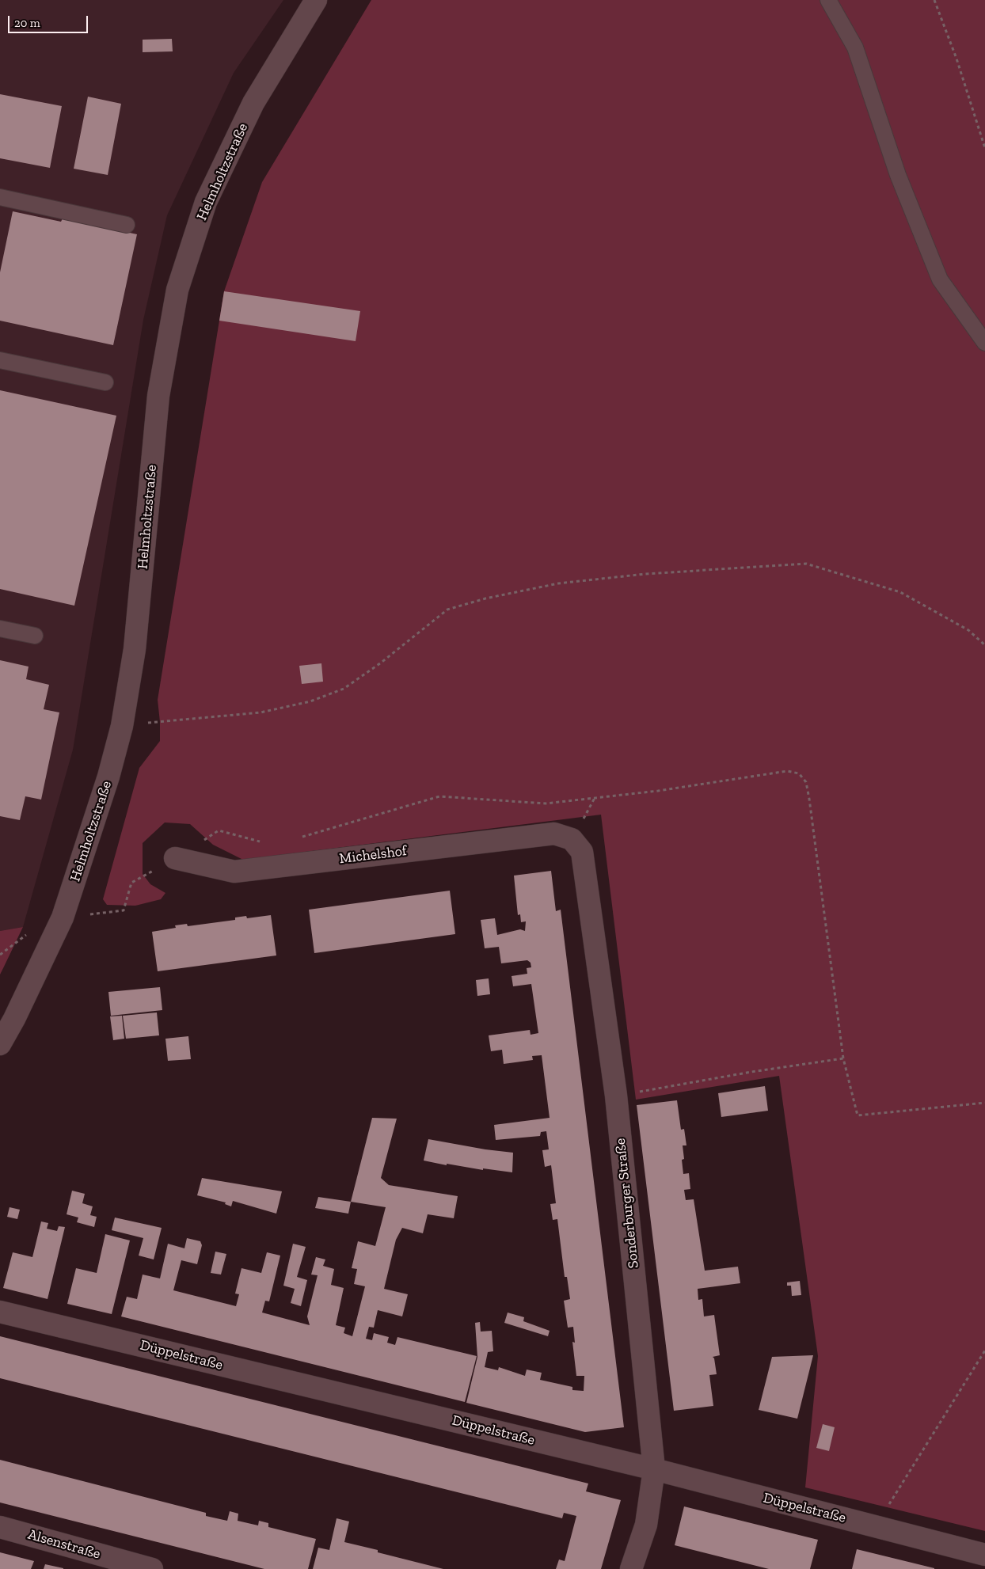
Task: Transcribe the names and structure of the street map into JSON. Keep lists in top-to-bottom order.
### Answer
{
  "streets": {
    "street": [
      "Helmholtzstraße",
      "Michelshof",
      "Sonderburger Straße",
      "Düppelstraße",
      "Alsenstraße"
    ]
  },
  "crossings": [
    ["Michelshof", "Sonderburger Straße"],
    ["Sonderburger Straße", "Düppelstraße"]
  ],
  "scale_bar": "20 m"
}
